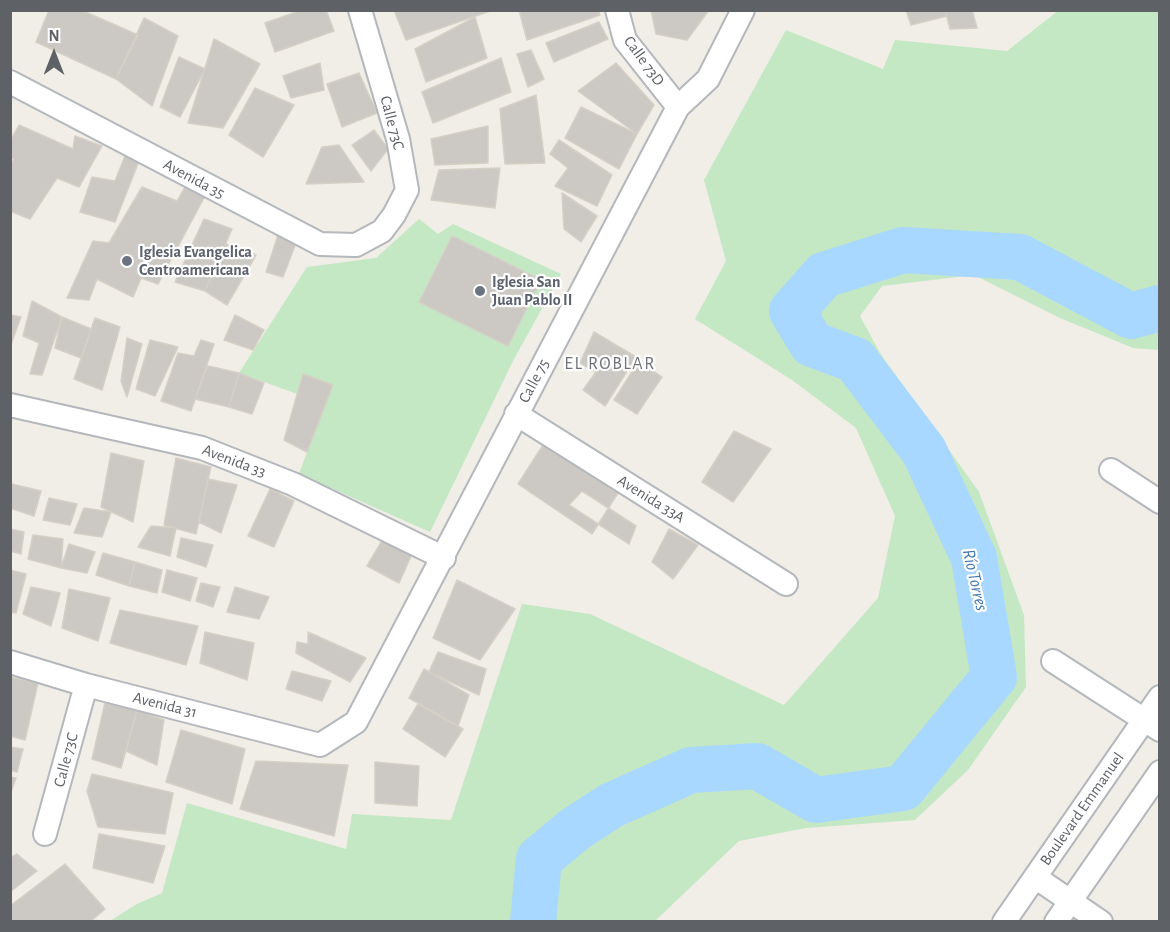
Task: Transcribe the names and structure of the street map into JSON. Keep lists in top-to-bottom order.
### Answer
{
  "streets": {
    "street": [
      "Calle 73D",
      "Calle 73C",
      "Avenida 35",
      "Calle 75",
      "Avenida 33",
      "Avenida 33A",
      "Avenida 31",
      "Boulevard Emmanuel"
    ]
  },
  "crossings": [
    ["Calle 73D", "Calle 75"],
    ["Calle 73C", "Avenida 35"],
    ["Calle 73C", "Avenida 31"],
    ["Calle 75", "Avenida 33"],
    ["Calle 75", "Avenida 33A"],
    ["Calle 75", "Avenida 31"]
  ],
  "districts": ["EL ROBLAR"],
  "water": ["Río Torres"],
  "places": ["Iglesia Evangelica Centroamericana", "Iglesia San Juan Pablo II"],
  "north": "top"
}
